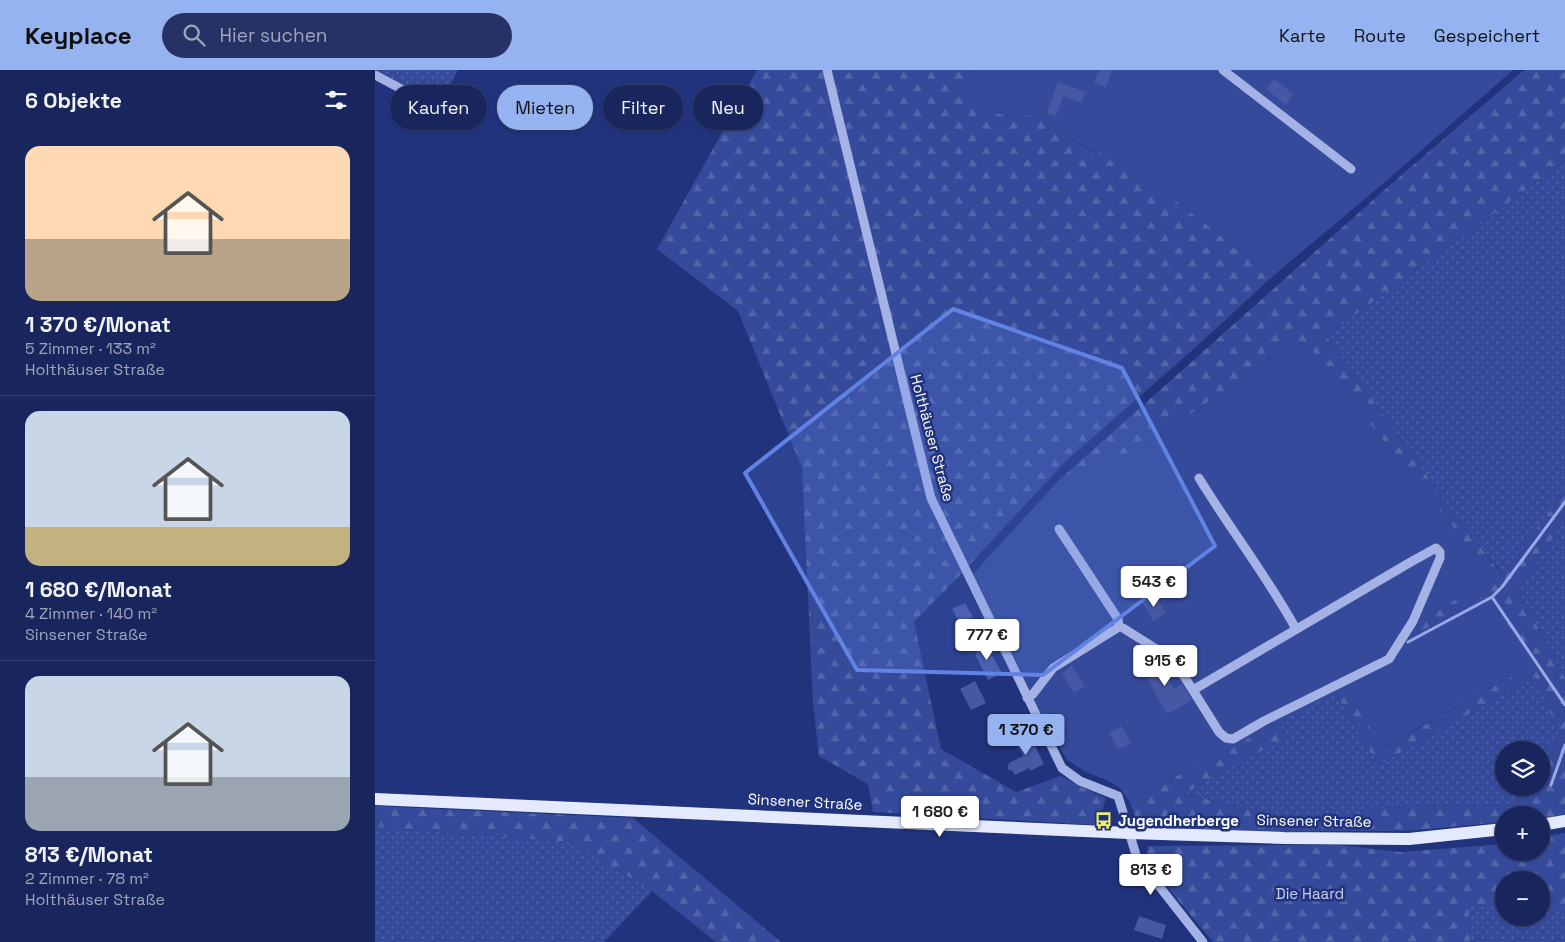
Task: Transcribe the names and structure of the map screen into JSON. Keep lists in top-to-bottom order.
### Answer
{
  "streets": {
    "main road": ["Sinsener Straße"],
    "street": ["Holthäuser Straße"]
  },
  "crossings": [
    ["Holthäuser Straße", "Sinsener Straße"]
  ],
  "parks": ["Die Haard"],
  "places": {
    "bus stop": ["Jugendherberge"]
  },
  "page": {
    "header": "Keyplace",
    "search": "Hier suchen",
    "nav": ["Karte", "Route", "Gespeichert"],
    "heading": "6 Objekte",
    "chip": [
      "Kaufen",
      "Mieten",
      "Filter",
      "Neu"
    ],
    "list": [
      {
        "name": "1 370 €/Monat",
        "note": "5 Zimmer · 133 m² · Holthäuser Straße"
      },
      {
        "name": "1 680 €/Monat",
        "note": "4 Zimmer · 140 m² · Sinsener Straße"
      },
      {
        "name": "813 €/Monat",
        "note": "2 Zimmer · 78 m² · Holthäuser Straße"
      }
    ],
    "price": [
      "543 €",
      "777 €",
      "915 €",
      "1 370 €",
      "1 680 €",
      "813 €"
    ],
    "map_buttons": ["+", "−"]
  }
}
